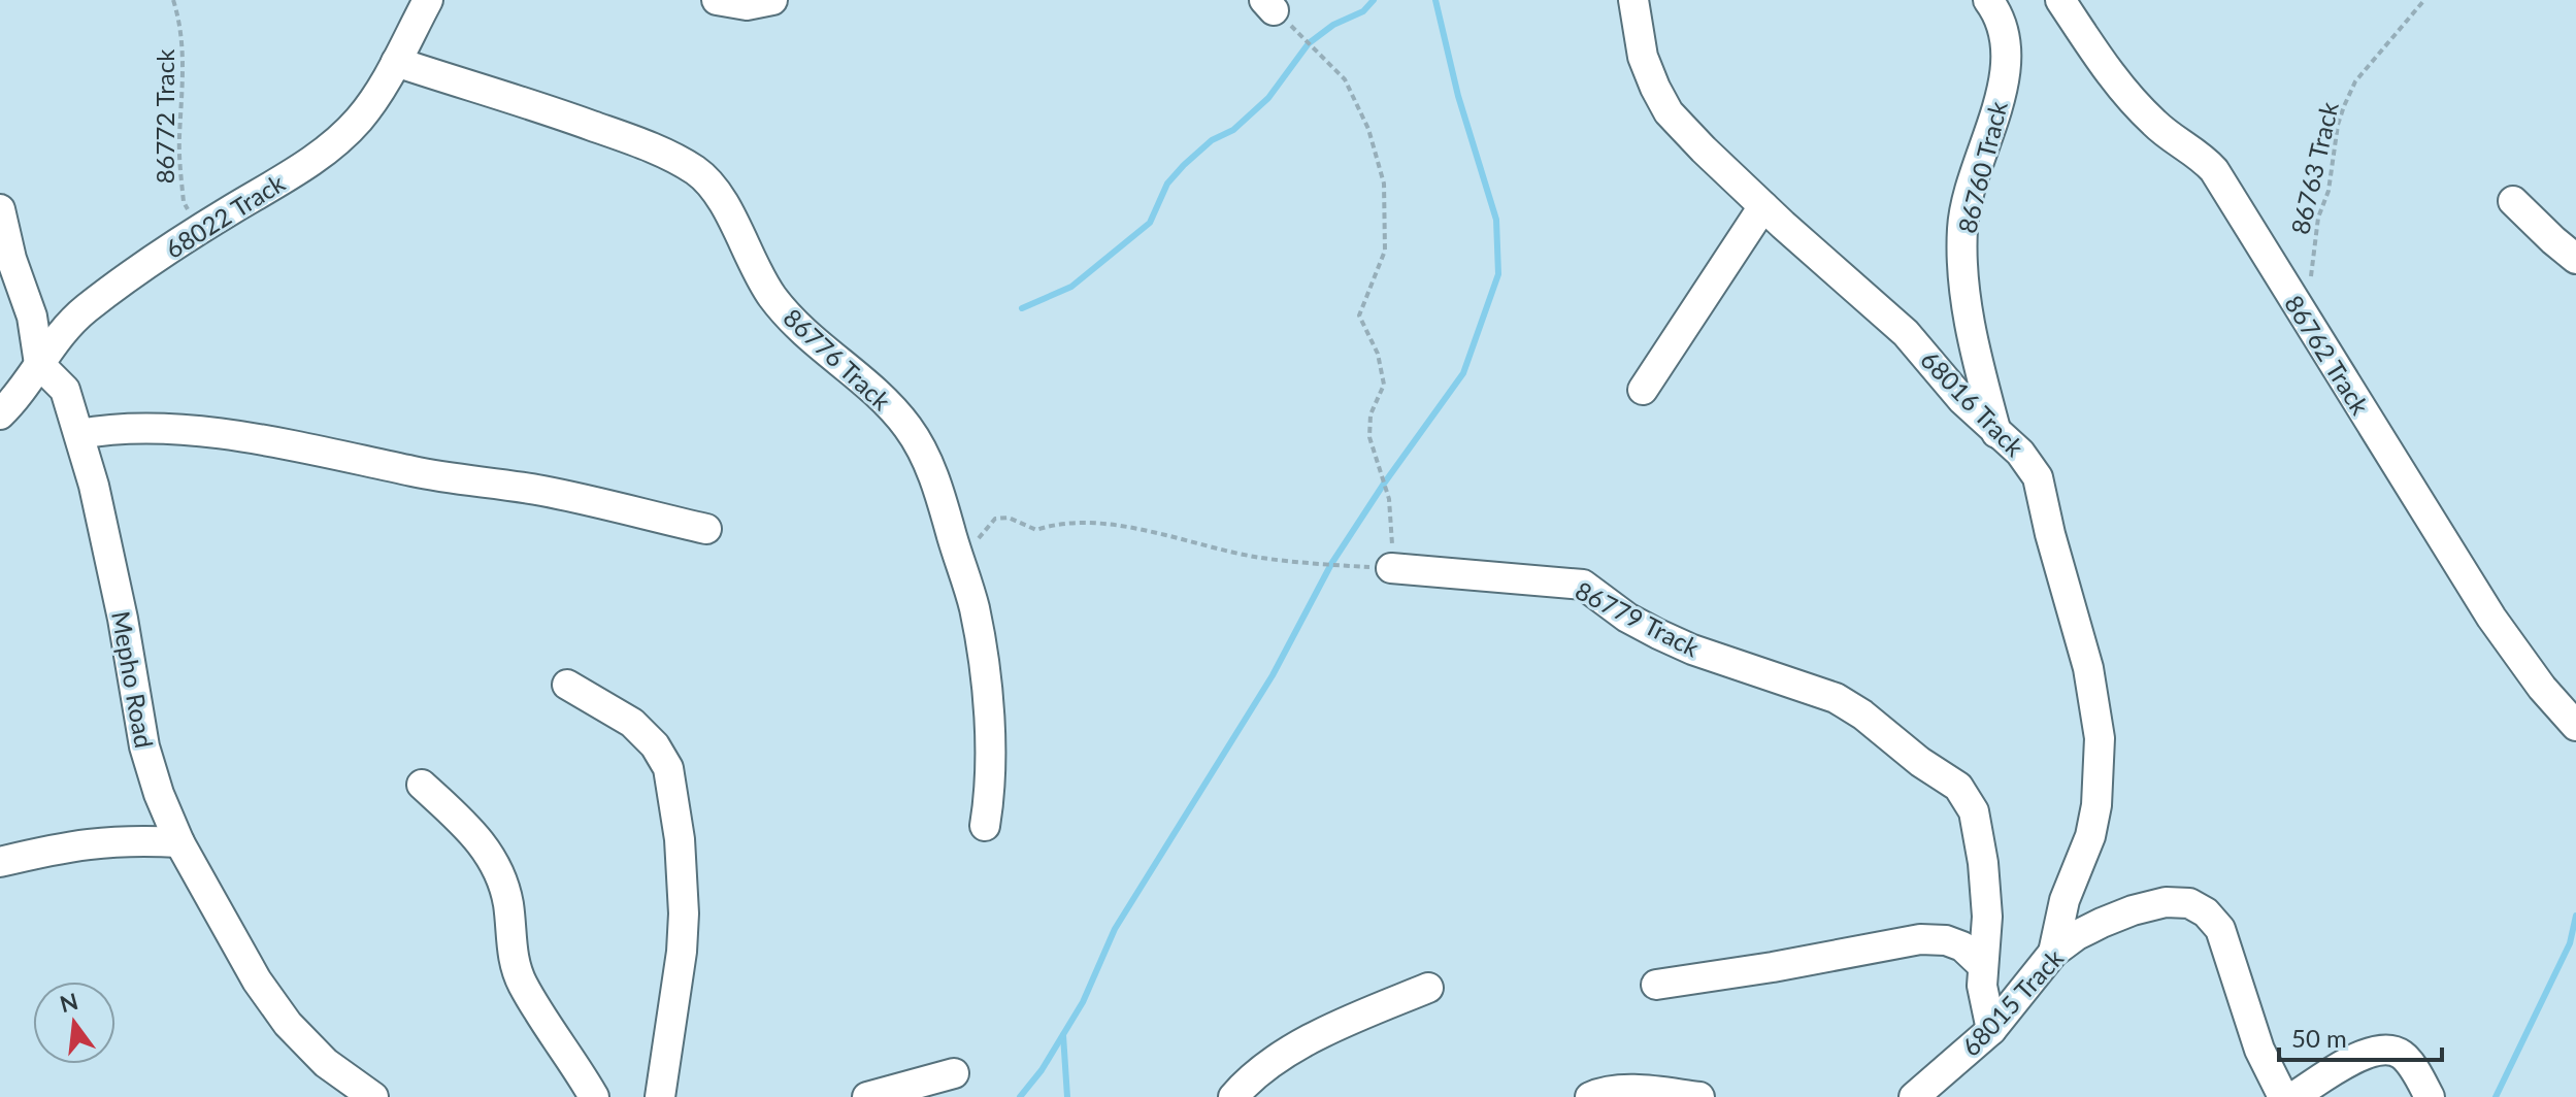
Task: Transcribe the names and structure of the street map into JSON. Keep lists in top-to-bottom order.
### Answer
{
  "streets": {
    "street": [
      "86760 Track",
      "68022 Track",
      "86762 Track",
      "86776 Track",
      "68016 Track",
      "86779 Track",
      "Mepho Road",
      "68015 Track"
    ],
    "path": ["86772 Track", "86763 Track"]
  },
  "crossings": [
    ["86772 Track", "68022 Track"],
    ["86760 Track", "68016 Track"],
    ["68022 Track", "86776 Track"],
    ["68022 Track", "Mepho Road"],
    ["68016 Track", "68015 Track"],
    ["86779 Track", "68015 Track"]
  ],
  "scale_bar": "50 m",
  "north": "top"
}
